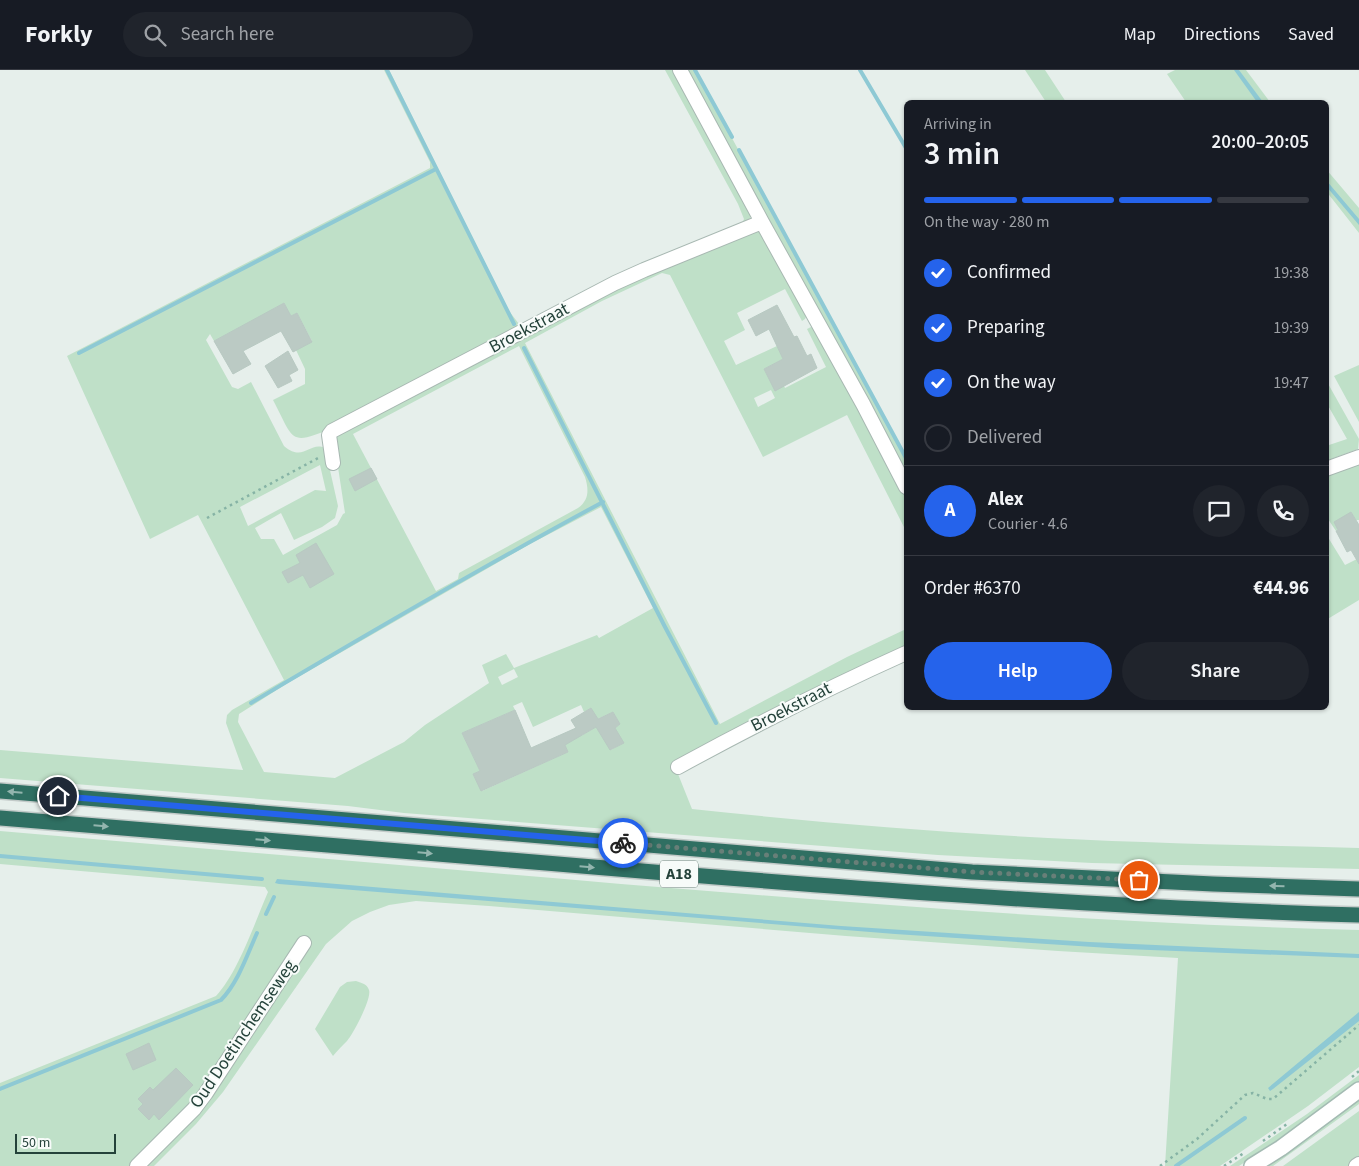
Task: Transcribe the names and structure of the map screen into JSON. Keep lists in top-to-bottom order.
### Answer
{
  "streets": {
    "highway": ["A18"],
    "street": ["Broekstraat", "Oud Doetinchemseweg"]
  },
  "scale_bar": "50 m",
  "page": {
    "header": "Forkly",
    "search": "Search here",
    "nav": ["Map", "Directions", "Saved"],
    "heading": ["3 min", "Arriving in", "20:00–20:05"],
    "panel": [
      "Alex",
      "Courier · 4.6",
      "Order #6370",
      "€44.96"
    ],
    "bar": "On the way · 280 m",
    "list": [
      ["Confirmed", "19:38"],
      ["Preparing", "19:39"],
      ["On the way", "19:47"],
      "Delivered"
    ],
    "round": "A",
    "buttons": ["Help", "Share"],
    "scale": "50 m"
  }
}
